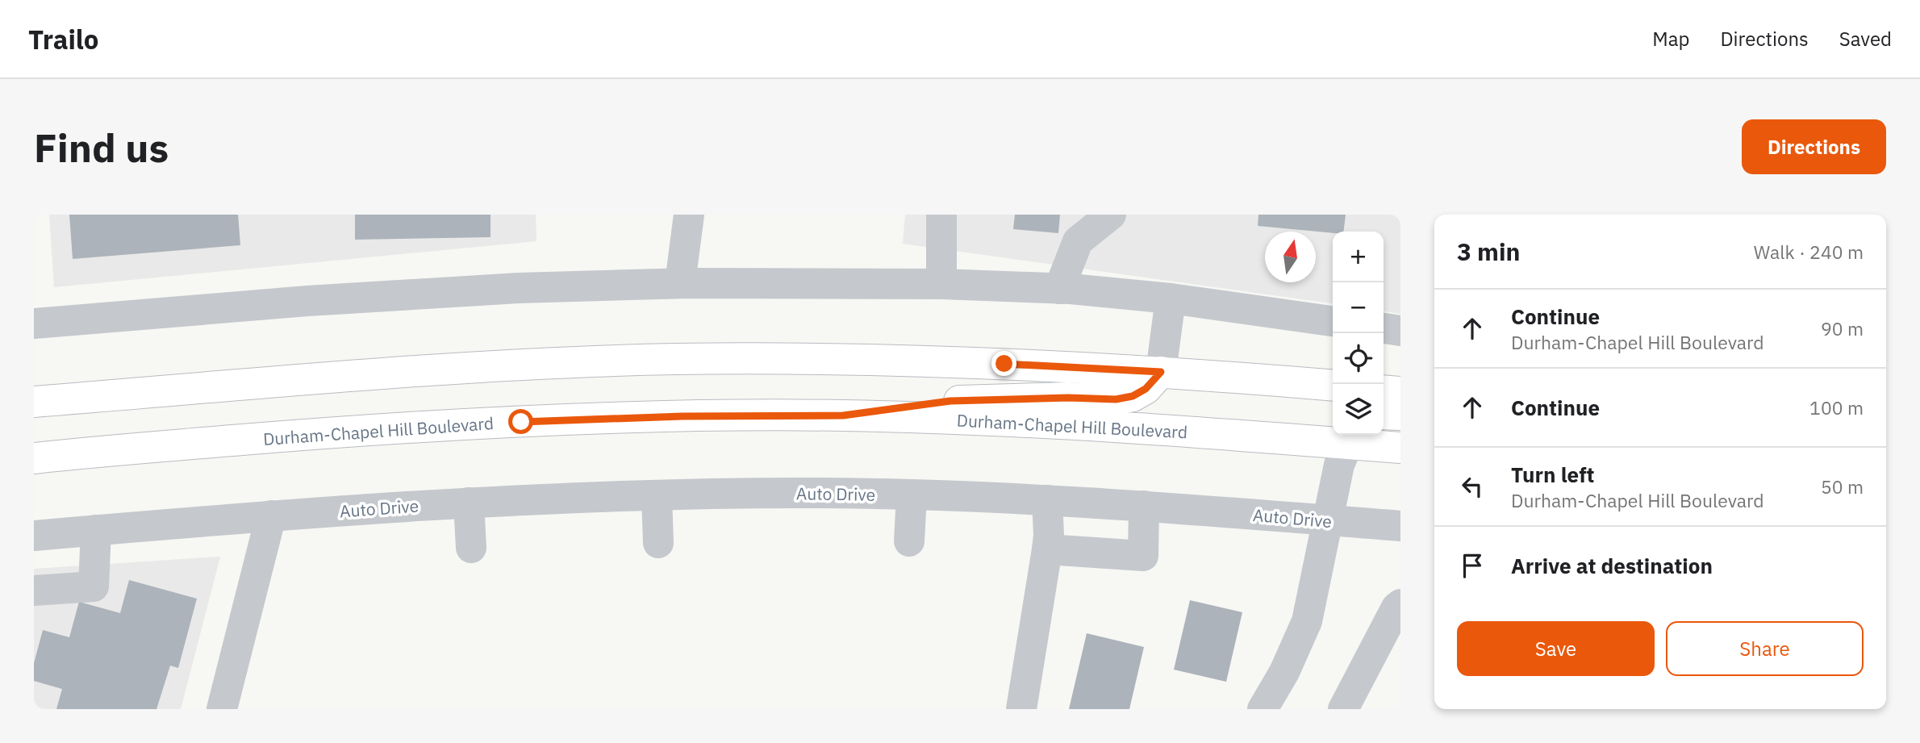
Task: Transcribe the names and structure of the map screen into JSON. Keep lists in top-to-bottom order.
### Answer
{
  "streets": {
    "main road": ["Durham-Chapel Hill Boulevard"],
    "street": ["Auto Drive"]
  },
  "north": "top",
  "page": {
    "header": "Trailo",
    "nav": ["Map", "Directions", "Saved"],
    "buttons": [
      "Directions",
      ["Save", "Share"]
    ],
    "title": "Find us",
    "heading": ["3 min", "Walk · 240 m"],
    "map_buttons": ["+", "−"],
    "list": [
      ["Continue", "Durham-Chapel Hill Boulevard", "90 m"],
      ["Continue", "100 m"],
      ["Turn left", "Durham-Chapel Hill Boulevard", "50 m"],
      "Arrive at destination"
    ]
  }
}
